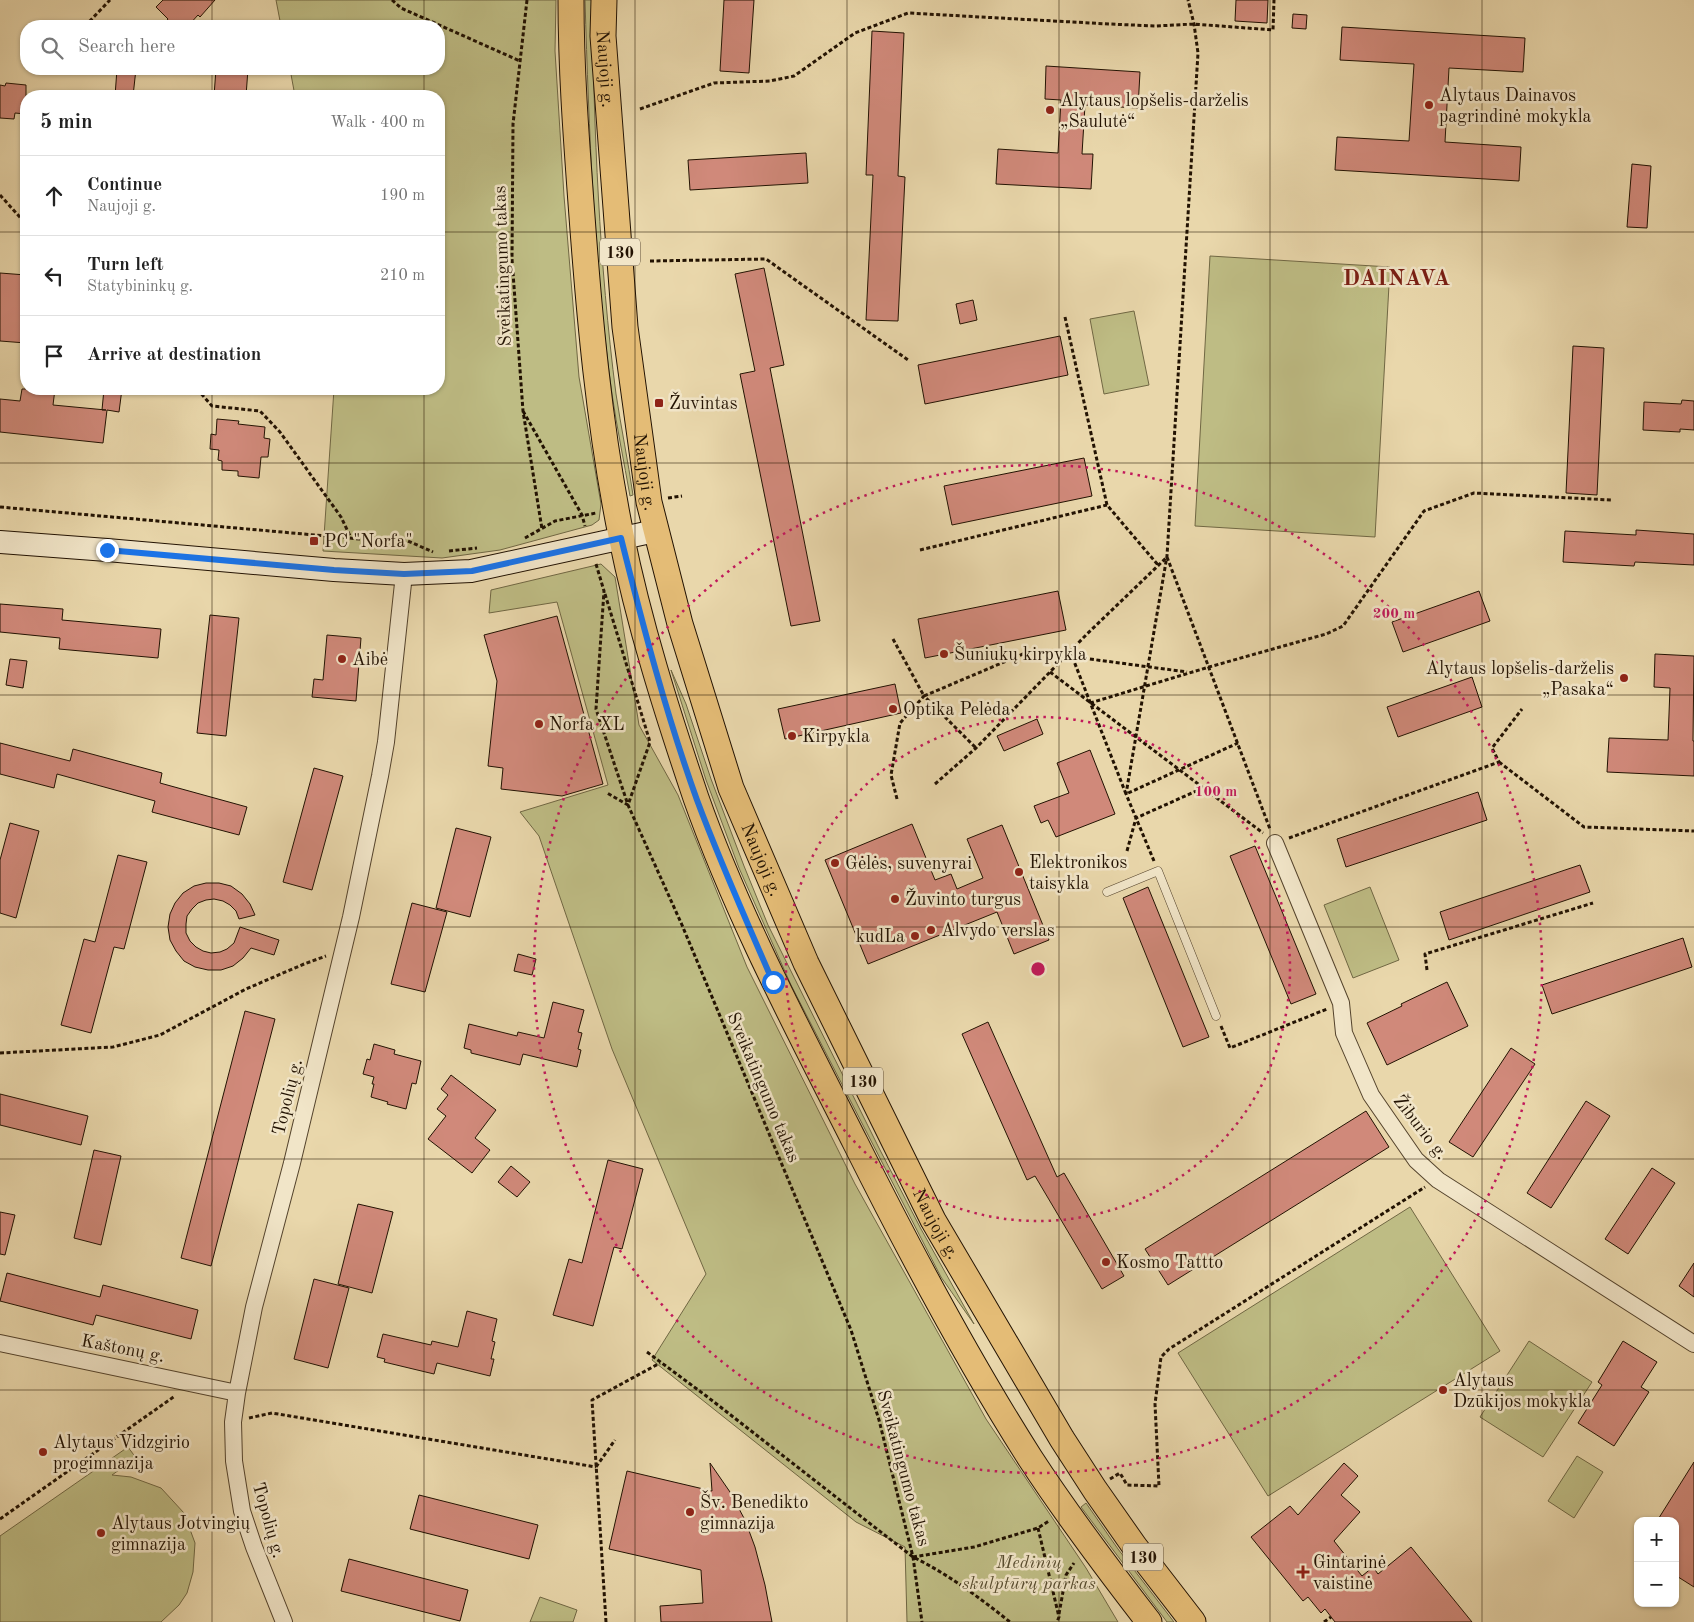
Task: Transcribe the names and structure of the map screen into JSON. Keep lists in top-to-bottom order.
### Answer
{
  "streets": {
    "main road": ["Naujoji g.", "130"],
    "street": ["Topolių g.", "Žiburio g.", "Kaštonų g."],
    "path": ["Sveikatingumo takas"]
  },
  "crossings": [
    ["Topolių g.", "Kaštonų g."]
  ],
  "districts": ["DAINAVA"],
  "parks": ["Medinių skulptūrų parkas"],
  "places": {
    "other": [
      "Alytaus Dainavos pagrindinė mokykla",
      "Alytaus lopšelis-darželis „Saulutė“",
      "Šuniukų kirpykla",
      "Aibė",
      "Alytaus lopšelis-darželis „Pasaka“",
      "Optika Pelėda",
      "Norfa XL",
      "Kirpykla",
      "Gėlės, suvenyrai",
      "Elektronikos taisykla",
      "Žuvinto turgus",
      "Alvydo verslas",
      "kudLa",
      "Kosmo Tattto",
      "Alytaus Dzūkijos mokykla",
      "Alytaus Vidzgirio progimnazija",
      "Šv. Benedikto gimnazija",
      "Alytaus Jotvingių gimnazija"
    ],
    "transit": ["Žuvintas", "PC \"Norfa\""],
    "health": ["Gintarinė vaistinė"]
  },
  "page": {
    "search": "Search here",
    "heading": ["5 min", "Walk · 400 m"],
    "list": [
      ["Continue", "Naujoji g.", "190 m"],
      ["Turn left", "Statybininkų g.", "210 m"],
      "Arrive at destination"
    ],
    "map_buttons": ["+", "−"]
  },
  "rings": ["200 m", "100 m"]
}
